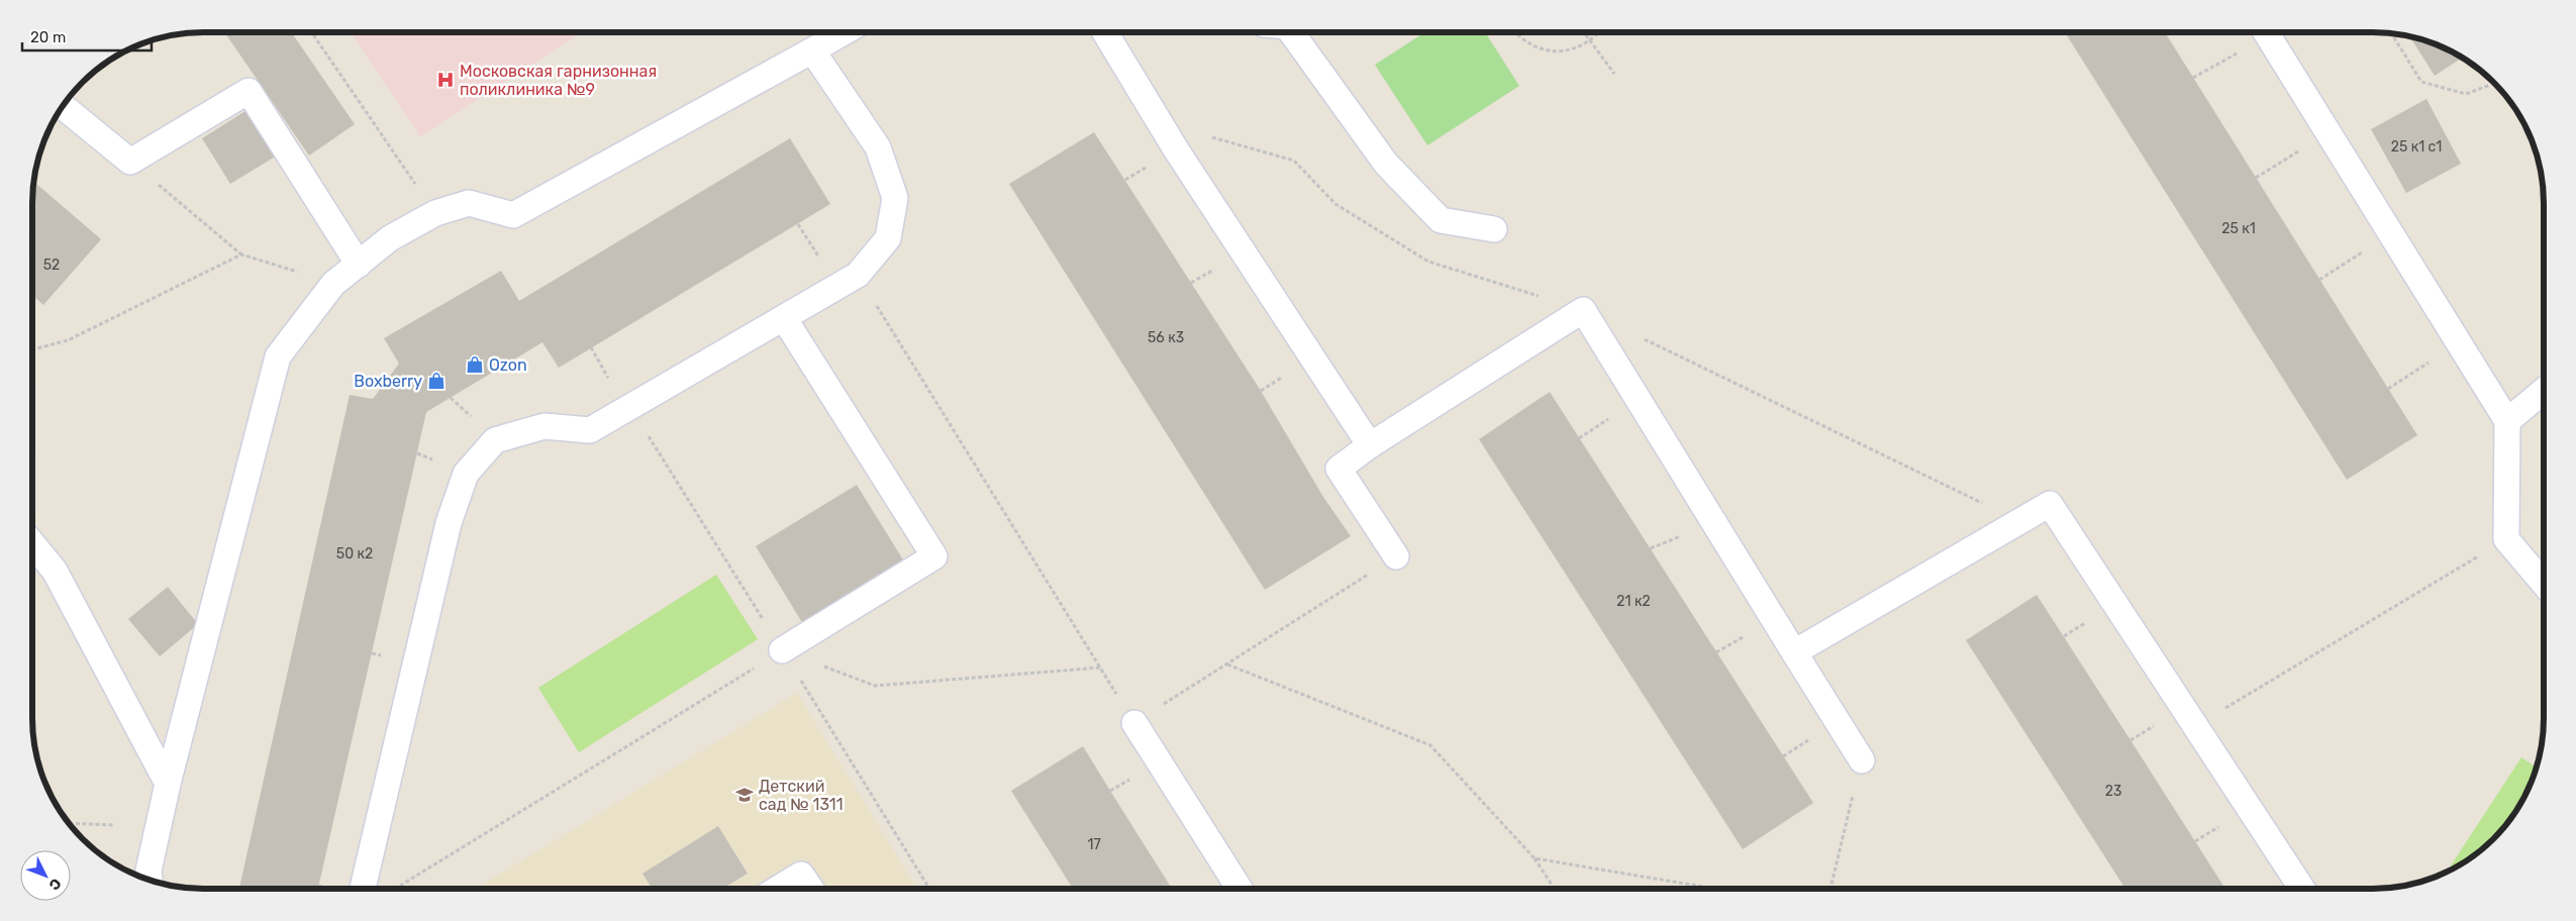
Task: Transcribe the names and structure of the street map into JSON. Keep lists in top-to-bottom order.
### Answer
{
  "places": {
    "hospital": ["Московская гарнизонная поликлиника №9"],
    "shop": ["Ozon", "Boxberry"],
    "school or university": ["Детский сад № 1311"]
  },
  "house_numbers": [
    "25 к1 с1",
    "25 к1",
    "52",
    "56 к3",
    "50 к2",
    "21 к2",
    "23",
    "17"
  ],
  "scale_bar": "20 m",
  "north": "bottom right"
}
